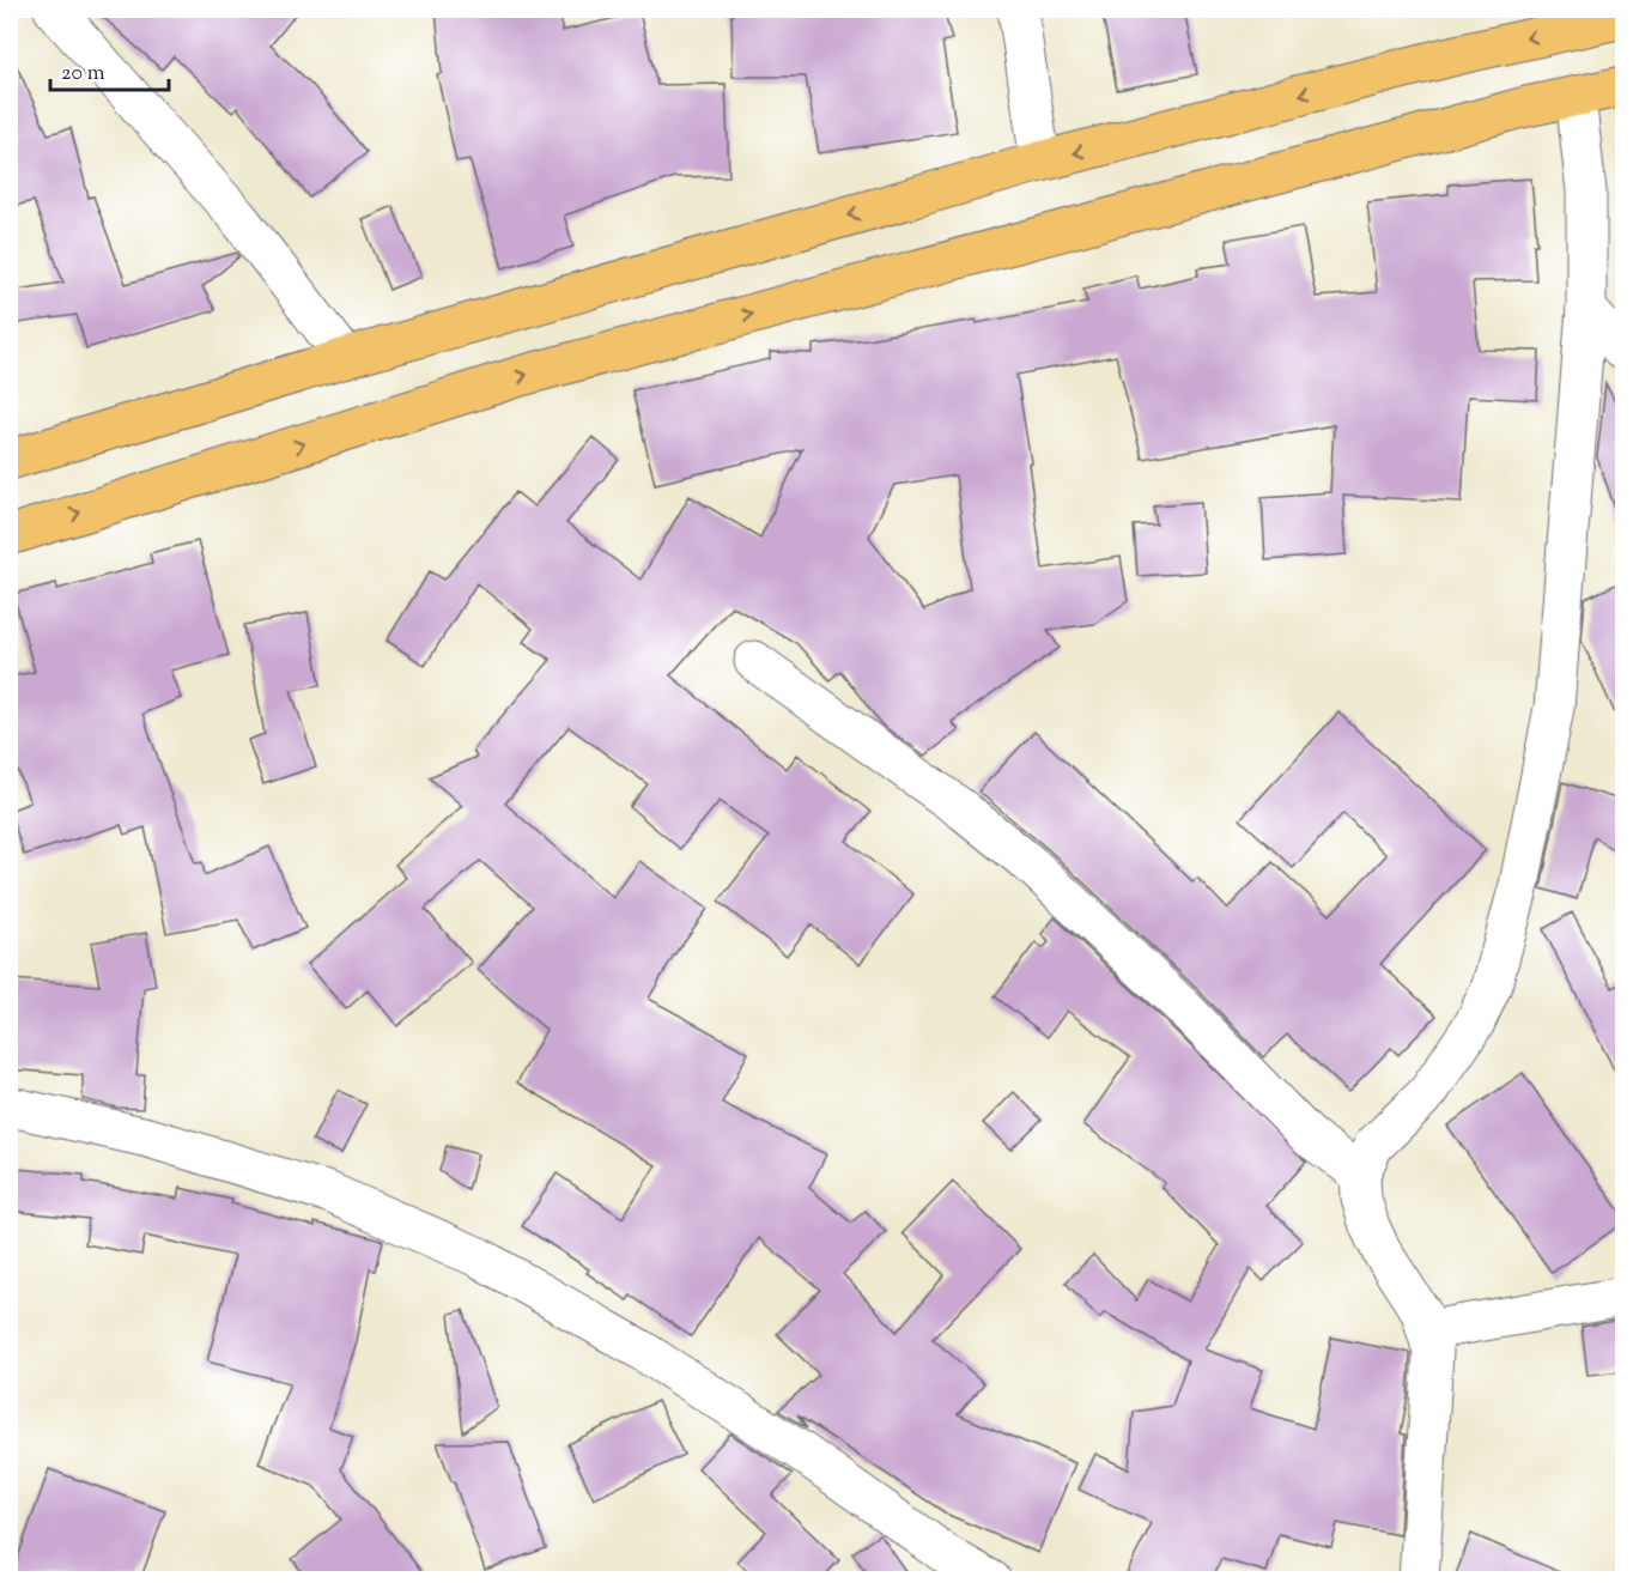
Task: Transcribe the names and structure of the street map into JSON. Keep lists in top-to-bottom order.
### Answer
{
  "scale_bar": "20 m"
}
